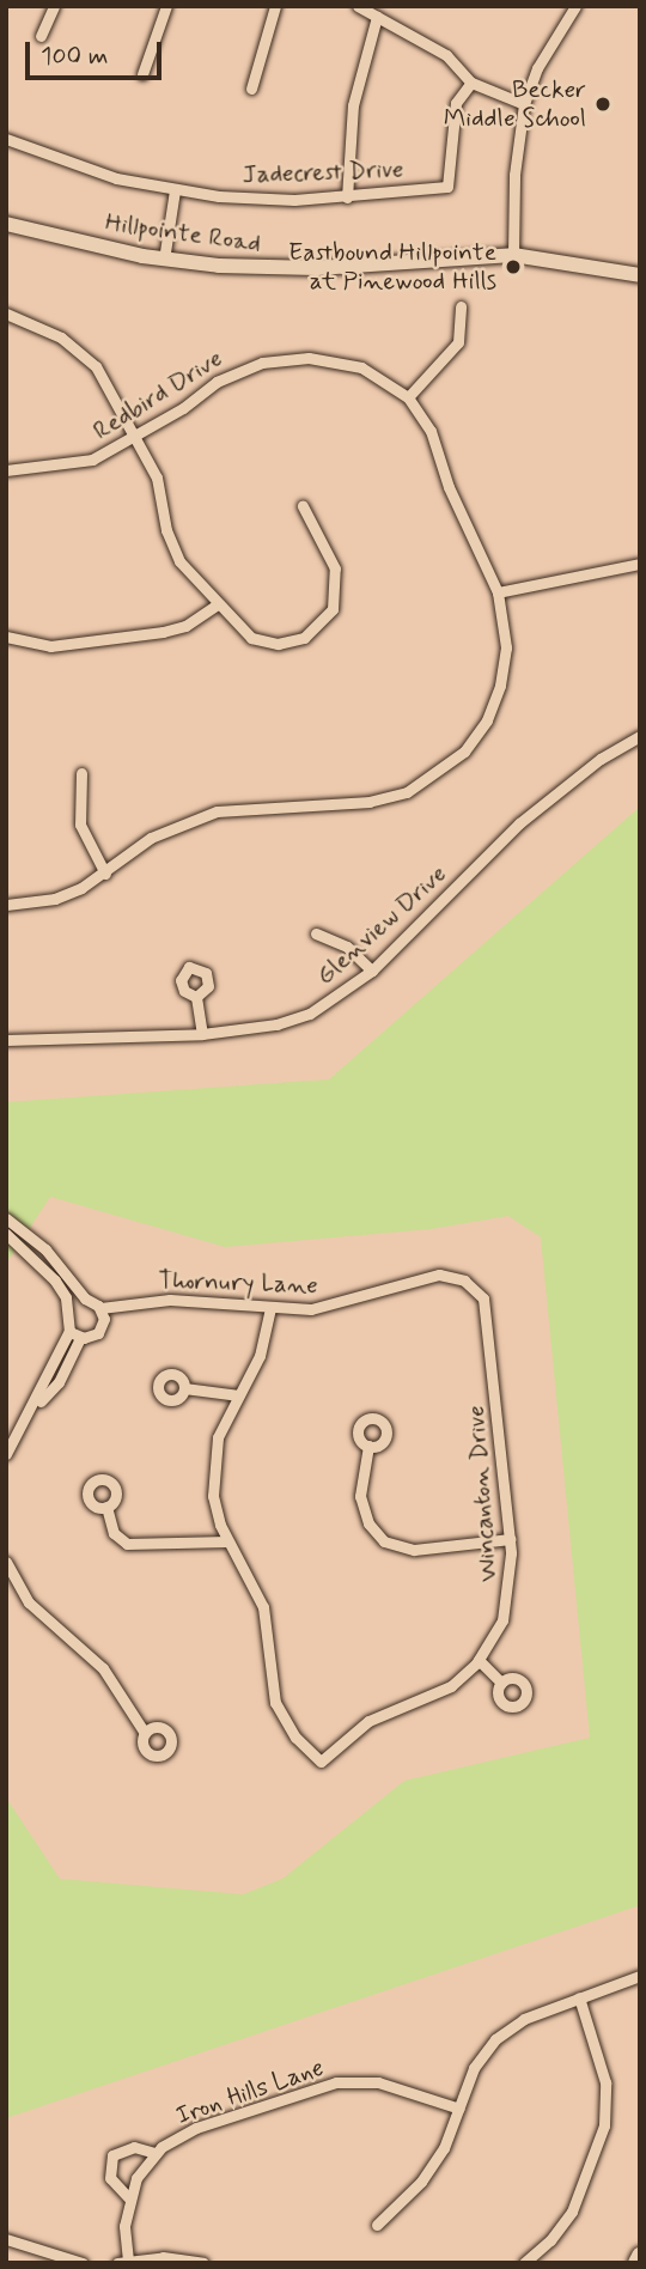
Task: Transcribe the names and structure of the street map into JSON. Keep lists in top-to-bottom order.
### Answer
{
  "streets": {
    "street": [
      "Jadecrest Drive",
      "Hillpointe Road",
      "Redbird Drive",
      "Glenview Drive",
      "Thornury Lane",
      "Wincanton Drive",
      "Iron Hills Lane"
    ]
  },
  "crossings": [
    ["Thornury Lane", "Wincanton Drive"]
  ],
  "places": ["Becker Middle School", "Eastbound Hillpointe at Pinewood Hills"],
  "scale_bar": "100 m"
}
